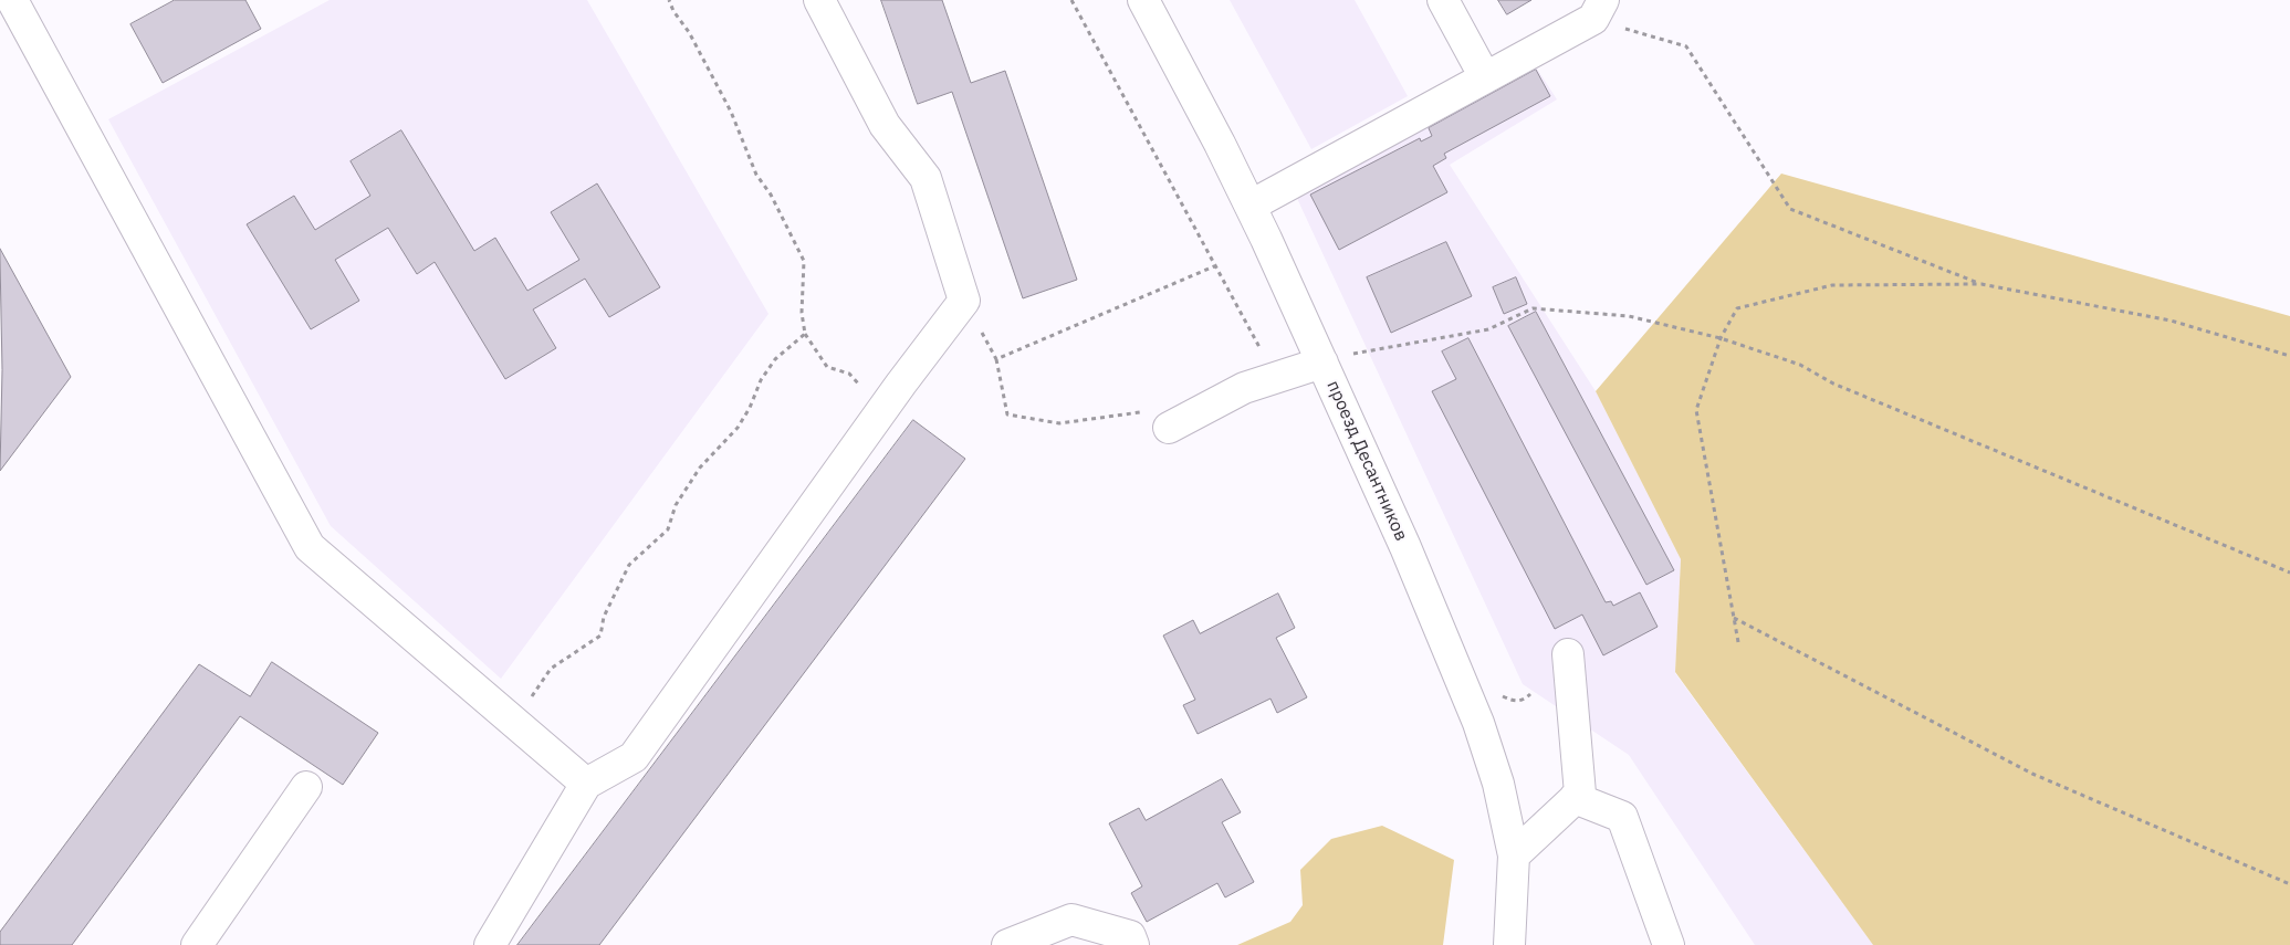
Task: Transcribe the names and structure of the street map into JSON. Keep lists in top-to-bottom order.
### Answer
{
  "streets": {
    "street": ["проезд Десантников"]
  }
}
